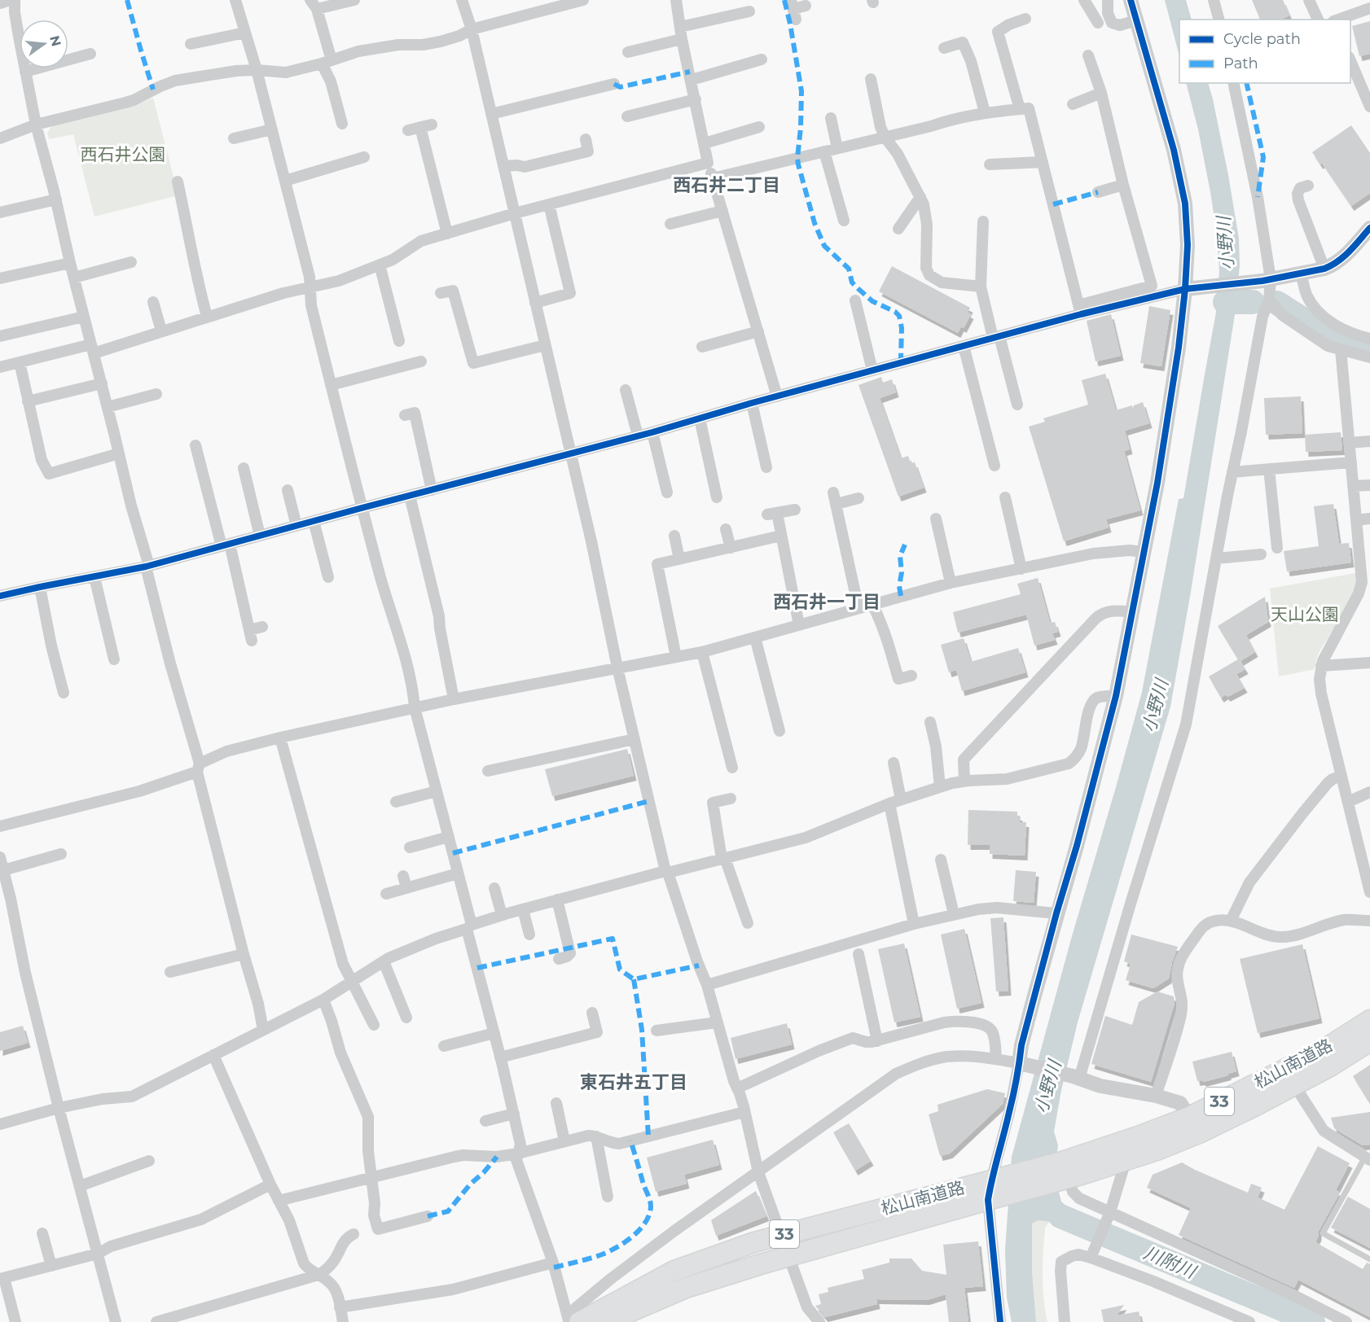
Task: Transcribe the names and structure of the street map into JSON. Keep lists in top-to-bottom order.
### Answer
{
  "streets": {
    "highway": ["松山南道路", "33"]
  },
  "districts": ["西石井二丁目", "西石井一丁目", "東石井五丁目"],
  "water": ["小野川", "川附川"],
  "parks": ["西石井公園", "天山公園"],
  "legend": ["Cycle path", "Path"],
  "north": "right"
}
